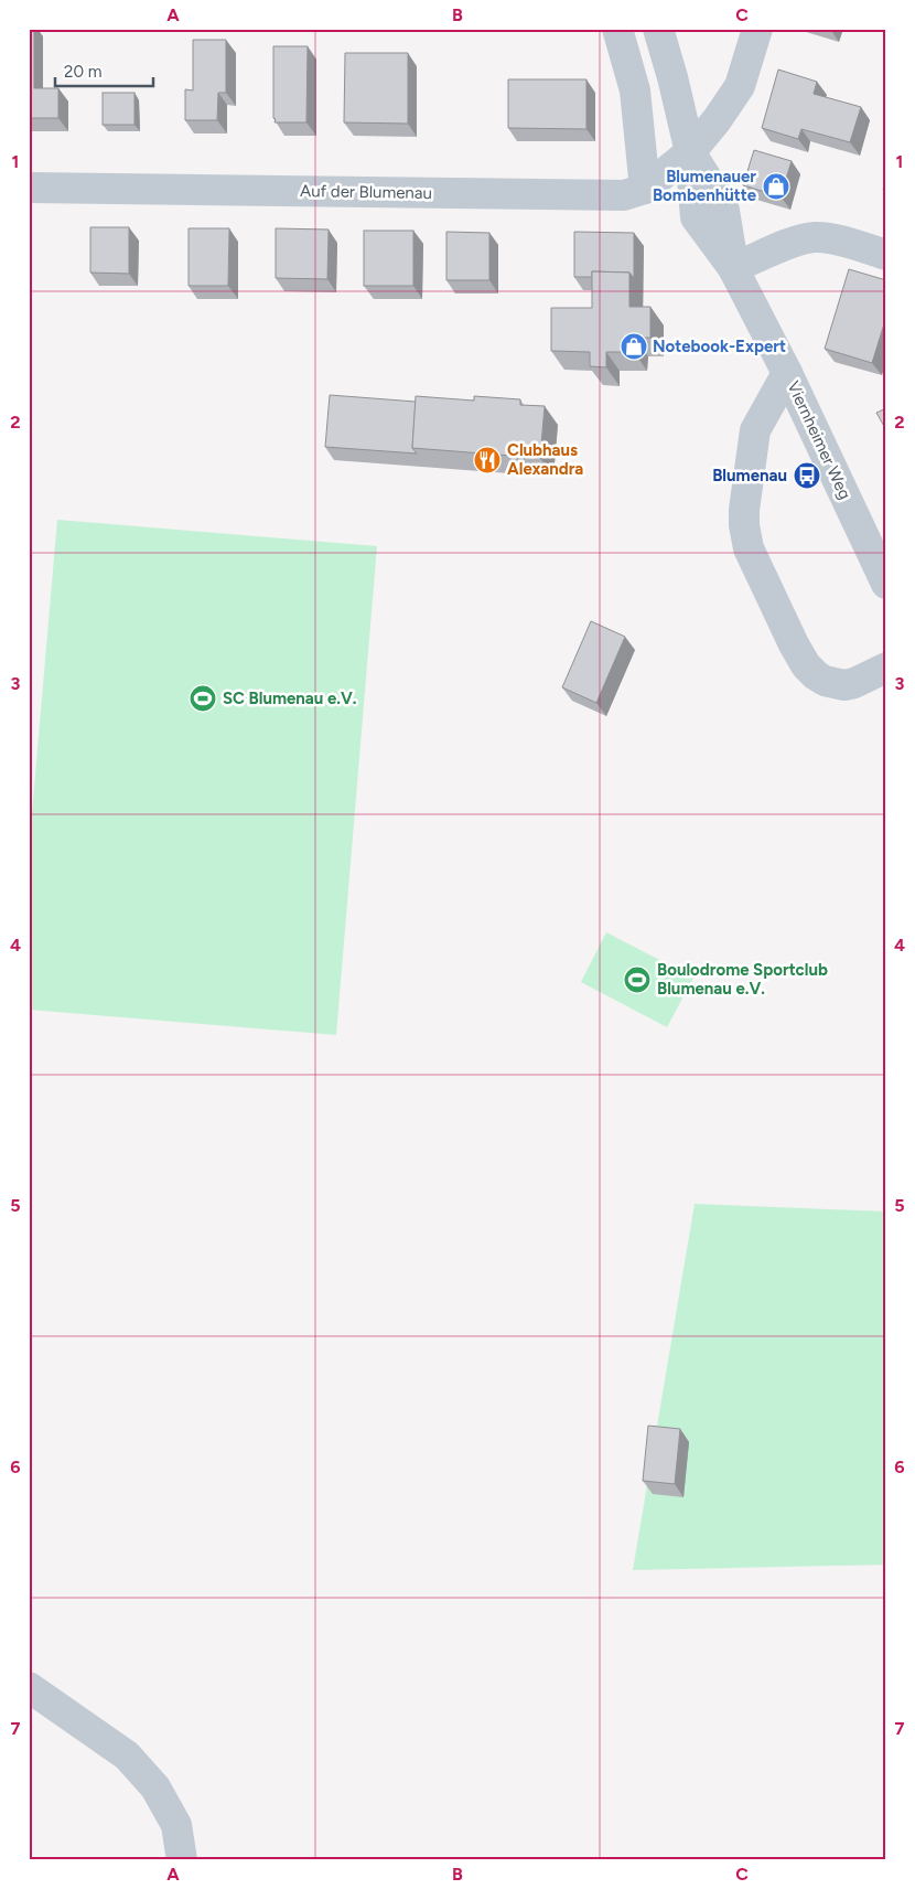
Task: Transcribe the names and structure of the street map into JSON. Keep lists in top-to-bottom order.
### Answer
{
  "streets": {
    "street": ["Auf der Blumenau", "Viernheimer Weg"]
  },
  "crossings": [
    ["Auf der Blumenau", "Viernheimer Weg"]
  ],
  "places": {
    "shop": ["Blumenauer Bombenhütte", "Notebook-Expert"],
    "restaurant": ["Clubhaus Alexandra"],
    "bus stop": ["Blumenau"],
    "sports": ["SC Blumenau e.V.", "Boulodrome Sportclub Blumenau e.V."]
  },
  "scale_bar": "20 m",
  "grid": {
    "columns": ["A", "B", "C"],
    "rows": [
      "1",
      "2",
      "3",
      "4",
      "5",
      "6",
      "7"
    ]
  }
}
